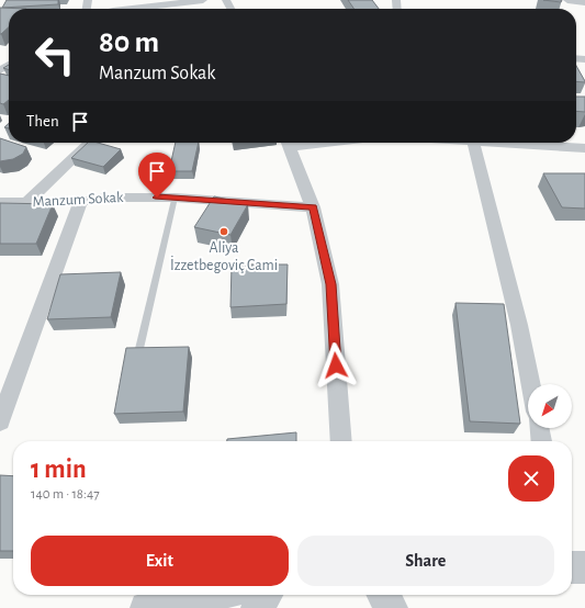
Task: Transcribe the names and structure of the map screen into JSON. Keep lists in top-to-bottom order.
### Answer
{
  "streets": {
    "street": ["Manzum Sokak"]
  },
  "places": ["Aliya İzzetbegoviç Cami"],
  "north": "bottom left",
  "page": {
    "turn": ["80 m", "Manzum Sokak"],
    "then": "Then",
    "heading": ["1 min", "140 m · 18:47"],
    "buttons": ["Exit", "Share"]
  }
}
